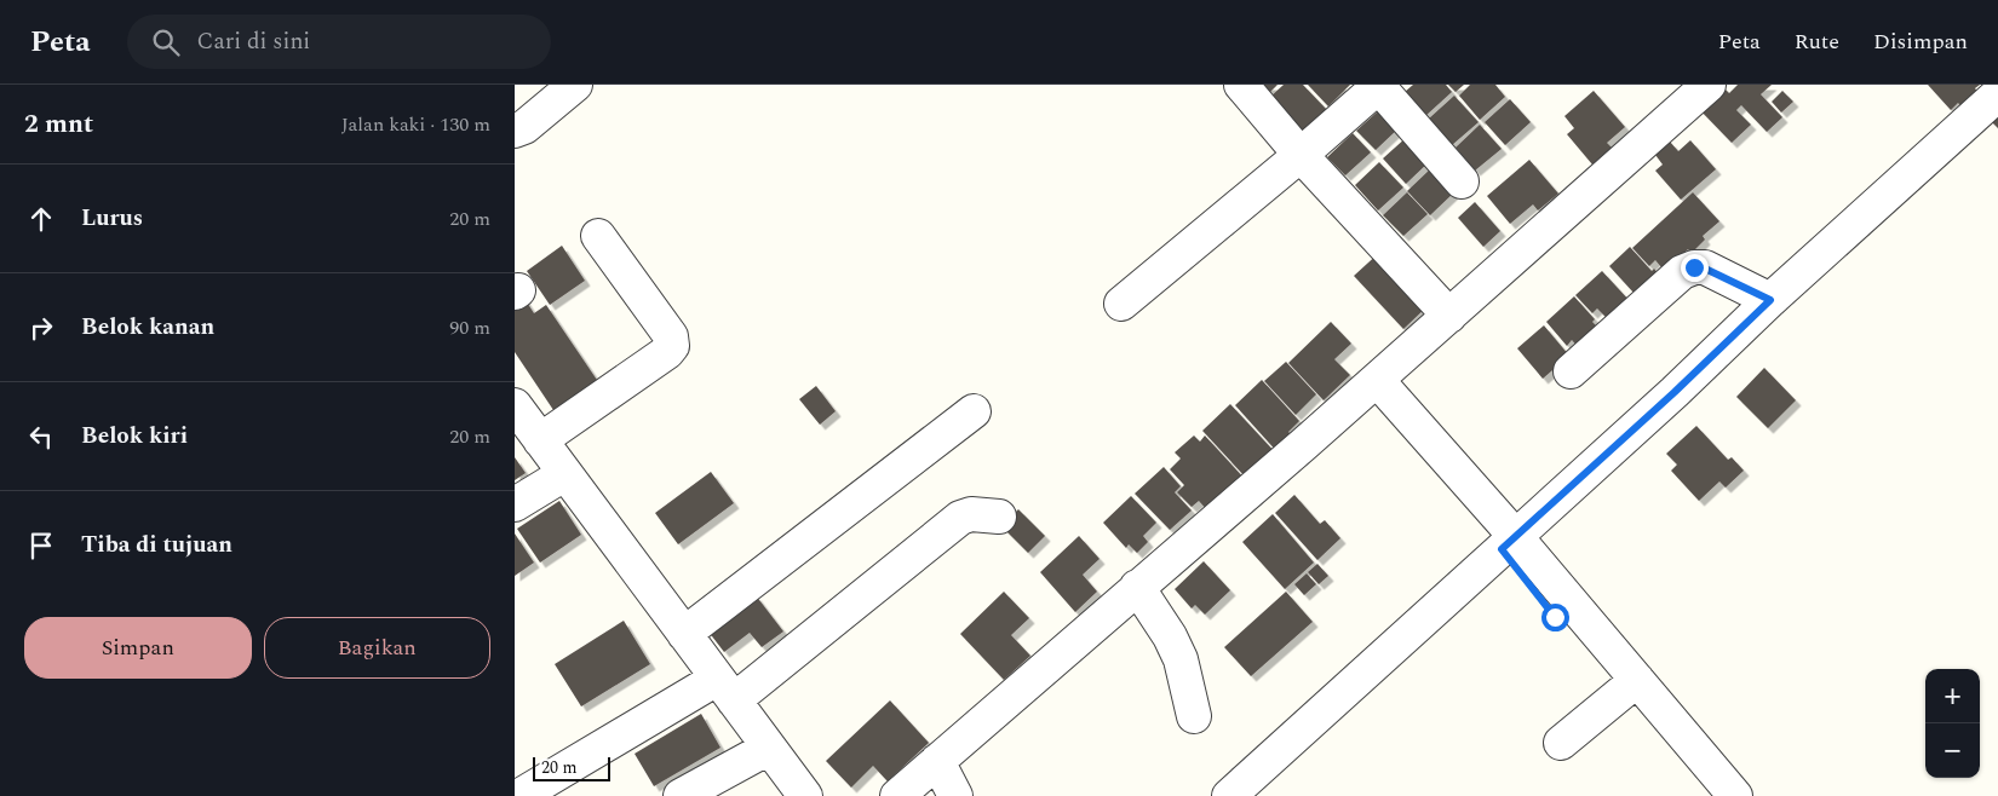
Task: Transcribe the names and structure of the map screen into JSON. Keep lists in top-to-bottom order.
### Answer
{
  "scale_bar": "20 m",
  "page": {
    "header": "Peta",
    "search": "Cari di sini",
    "nav": ["Peta", "Rute", "Disimpan"],
    "heading": ["2 mnt", "Jalan kaki · 130 m"],
    "list": [
      ["Lurus", "20 m"],
      ["Belok kanan", "90 m"],
      ["Belok kiri", "20 m"],
      "Tiba di tujuan"
    ],
    "buttons": ["Simpan", "Bagikan"],
    "map_buttons": ["+", "−"],
    "scale": "20 m"
  }
}
